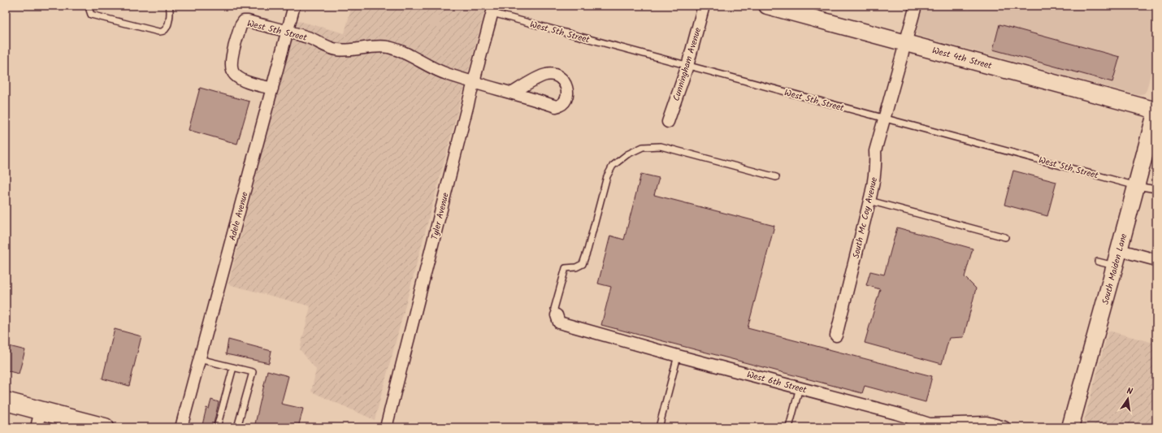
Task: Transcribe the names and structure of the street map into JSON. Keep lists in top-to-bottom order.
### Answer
{
  "streets": {
    "street": [
      "West 5th Street",
      "West 4th Street",
      "Cunningham Avenue",
      "Adele Avenue",
      "Tyler Avenue",
      "South Mc Coy Avenue",
      "South Maiden Lane",
      "West 6th Street"
    ]
  },
  "crossings": [
    ["West 5th Street", "Cunningham Avenue"],
    ["West 5th Street", "Adele Avenue"],
    ["West 5th Street", "Tyler Avenue"],
    ["West 5th Street", "South Mc Coy Avenue"],
    ["West 5th Street", "South Maiden Lane"],
    ["West 4th Street", "South Mc Coy Avenue"],
    ["West 4th Street", "South Maiden Lane"]
  ],
  "north": "top"
}
